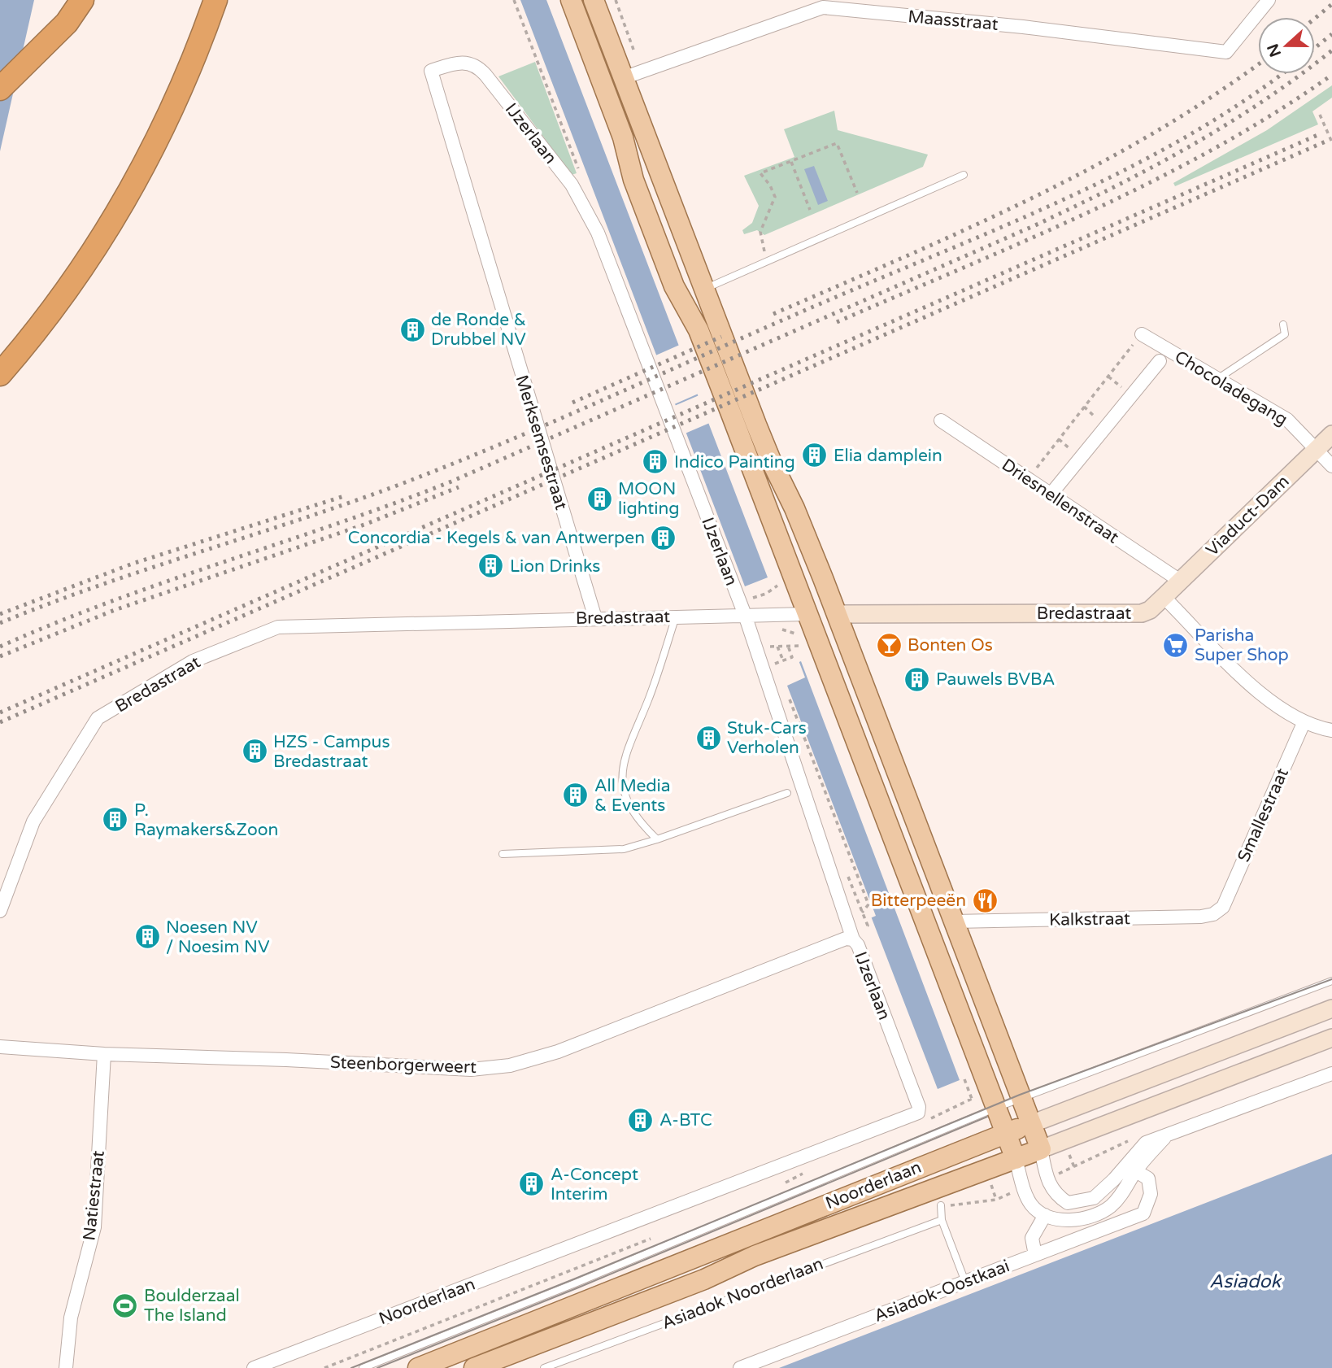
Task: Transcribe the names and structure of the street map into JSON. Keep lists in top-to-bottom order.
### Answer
{
  "streets": {
    "main road": ["Viaduct-Dam", "Bredastraat", "Noorderlaan"],
    "street": [
      "Maasstraat",
      "IJzerlaan",
      "Chocoladegang",
      "Merksemsestraat",
      "Driesnellenstraat",
      "Smallestraat",
      "Kalkstraat",
      "Steenborgerweert",
      "Natiestraat",
      "Asiadok-Oostkaai"
    ],
    "lane": ["Asiadok Noorderlaan"]
  },
  "crossings": [
    ["IJzerlaan", "Merksemsestraat"],
    ["IJzerlaan", "Bredastraat"],
    ["IJzerlaan", "Steenborgerweert"],
    ["IJzerlaan", "Noorderlaan"],
    ["Chocoladegang", "Viaduct-Dam"],
    ["Merksemsestraat", "Bredastraat"],
    ["Driesnellenstraat", "Viaduct-Dam"],
    ["Viaduct-Dam", "Bredastraat"],
    ["Smallestraat", "Kalkstraat"],
    ["Steenborgerweert", "Natiestraat"]
  ],
  "water": ["Asiadok"],
  "places": {
    "building": [
      "de Ronde & Drubbel NV",
      "Elia damplein",
      "Indico Painting",
      "MOON lighting",
      "Concordia - Kegels & van Antwerpen",
      "Lion Drinks",
      "Pauwels BVBA",
      "Stuk-Cars Verholen",
      "HZS - Campus Bredastraat",
      "All Media & Events",
      "P. Raymakers&Zoon",
      "Noesen NV / Noesim NV",
      "A-BTC",
      "A-Concept Interim"
    ],
    "bar": ["Bonten Os"],
    "supermarket": ["Parisha Super Shop"],
    "restaurant": ["Bitterpeeën"],
    "sports": ["Boulderzaal The Island"]
  },
  "north": "left"
}
